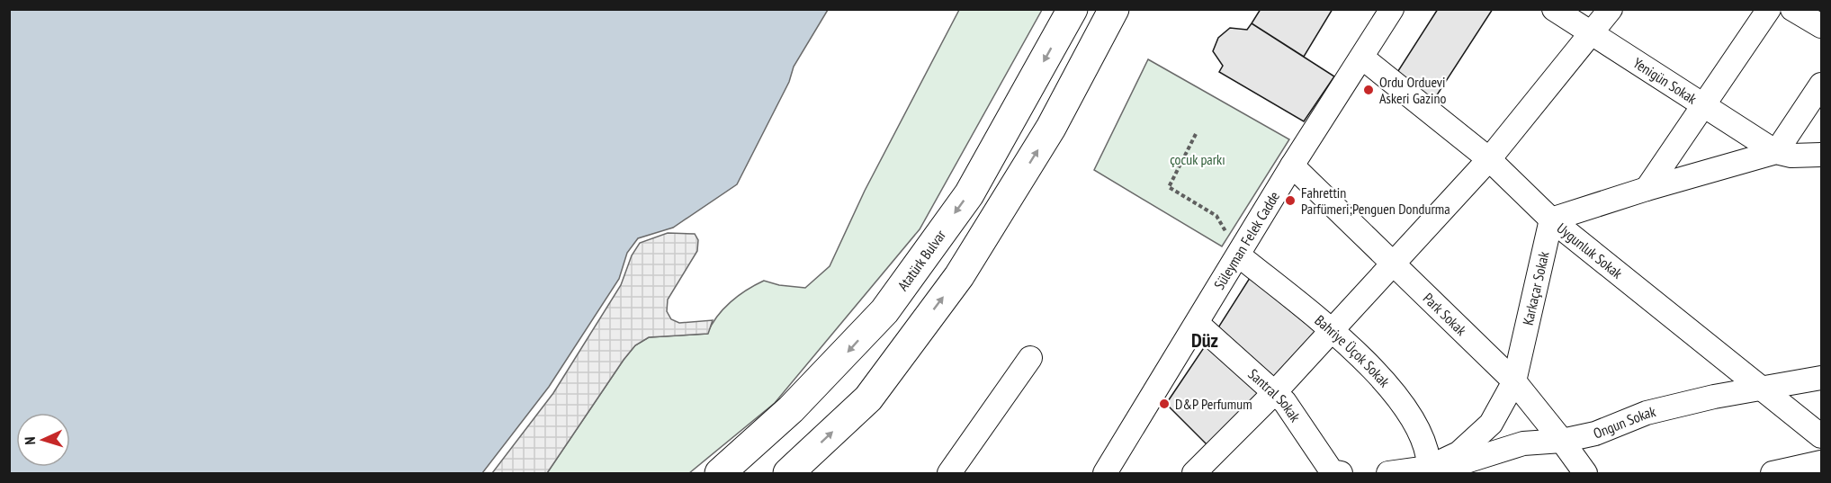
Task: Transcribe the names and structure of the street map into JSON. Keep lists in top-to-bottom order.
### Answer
{
  "streets": {
    "highway": ["Atatürk Bulvar"],
    "street": [
      "Yenigün Sokak",
      "Süleyman Felek Cadde",
      "Uygunluk Sokak",
      "Karkaçar Sokak",
      "Park Sokak",
      "Bahriye Üçok Sokak",
      "Santral Sokak",
      "Ongun Sokak"
    ]
  },
  "crossings": [
    ["Süleyman Felek Cadde", "Uygunluk Sokak"],
    ["Süleyman Felek Cadde", "Park Sokak"],
    ["Süleyman Felek Cadde", "Bahriye Üçok Sokak"],
    ["Süleyman Felek Cadde", "Santral Sokak"],
    ["Uygunluk Sokak", "Karkaçar Sokak"],
    ["Uygunluk Sokak", "Ongun Sokak"],
    ["Karkaçar Sokak", "Park Sokak"],
    ["Karkaçar Sokak", "Bahriye Üçok Sokak"],
    ["Karkaçar Sokak", "Ongun Sokak"],
    ["Park Sokak", "Ongun Sokak"],
    ["Bahriye Üçok Sokak", "Ongun Sokak"]
  ],
  "districts": ["Düz"],
  "parks": ["çocuk parkı"],
  "places": ["Ordu Orduevi Askeri Gazino", "Fahrettin Parfümeri;Penguen Dondurma", "D&P Perfumum"],
  "north": "left"
}
